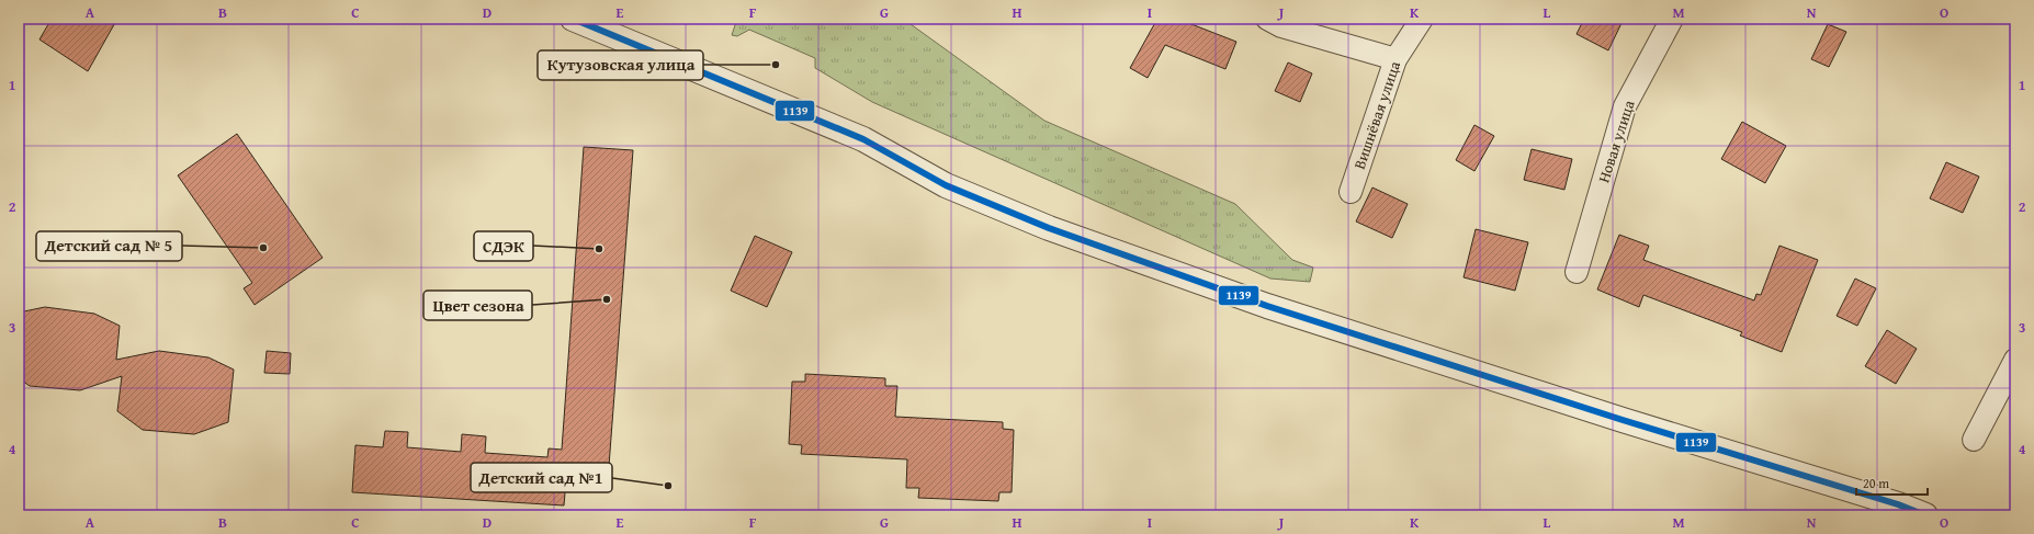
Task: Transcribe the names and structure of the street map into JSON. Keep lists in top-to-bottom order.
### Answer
{
  "streets": {
    "street": ["Вишнёвая улица", "Новая улица"]
  },
  "places": [
    "Кутузовская улица",
    "Детский сад № 5",
    "СДЭК",
    "Цвет сезона",
    "Детский сад №1"
  ],
  "lines": ["transit line 1139"],
  "scale_bar": "20 m",
  "grid": {
    "columns": [
      "A",
      "B",
      "C",
      "D",
      "E",
      "F",
      "G",
      "H",
      "I",
      "J",
      "K",
      "L",
      "M",
      "N",
      "O"
    ],
    "rows": [
      "1",
      "2",
      "3",
      "4"
    ]
  }
}
